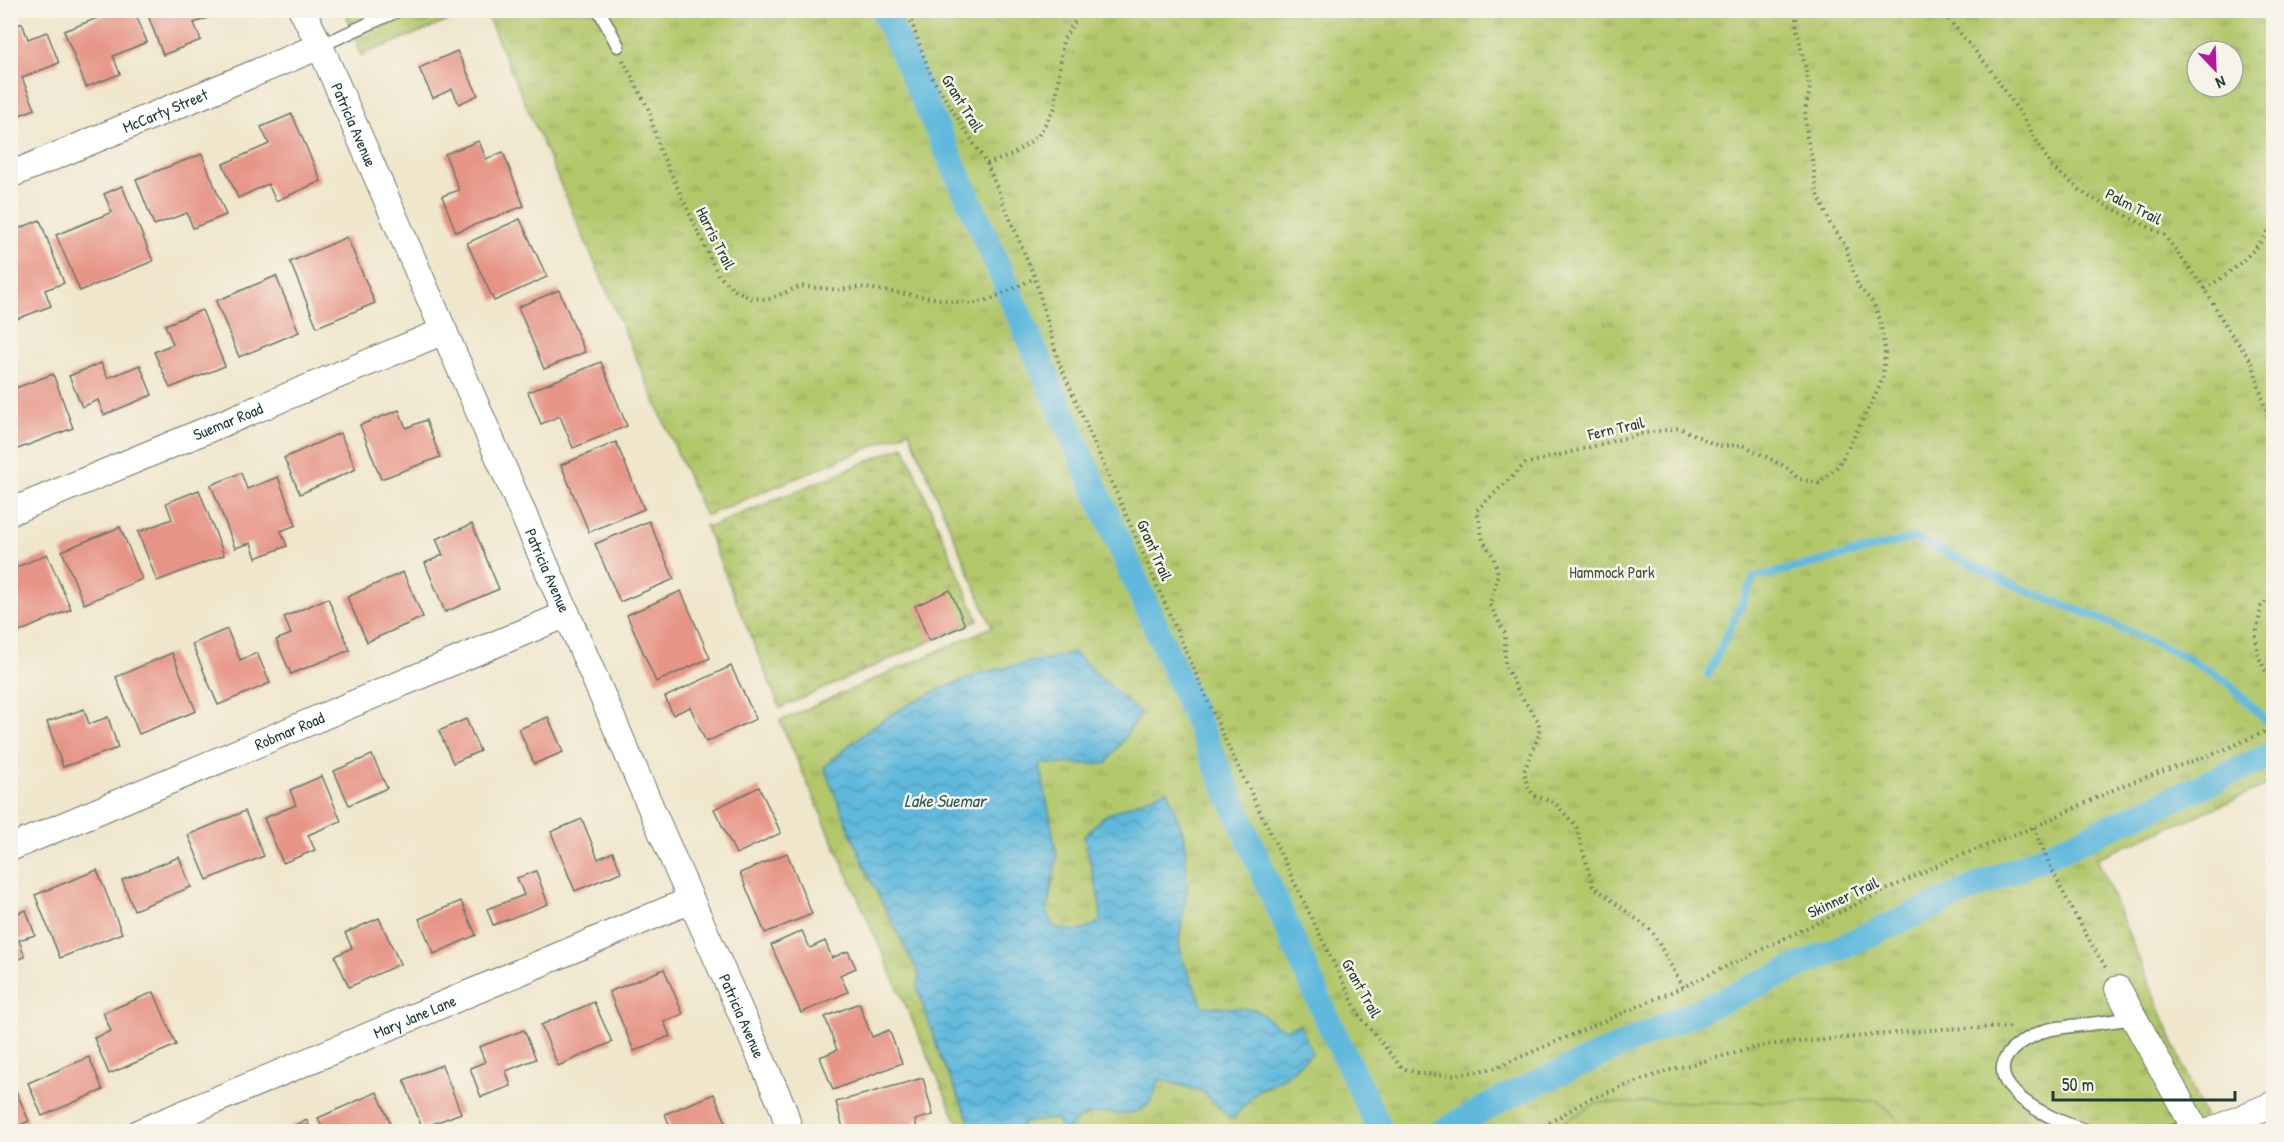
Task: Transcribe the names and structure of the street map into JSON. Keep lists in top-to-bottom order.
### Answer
{
  "streets": {
    "street": [
      "McCarty Street",
      "Patricia Avenue",
      "Suemar Road",
      "Robmar Road",
      "Mary Jane Lane"
    ],
    "path": [
      "Grant Trail",
      "Palm Trail",
      "Harris Trail",
      "Fern Trail",
      "Skinner Trail"
    ]
  },
  "crossings": [
    ["Grant Trail", "Harris Trail"],
    ["Grant Trail", "Skinner Trail"],
    ["McCarty Street", "Patricia Avenue"],
    ["Patricia Avenue", "Suemar Road"],
    ["Patricia Avenue", "Robmar Road"],
    ["Patricia Avenue", "Mary Jane Lane"],
    ["Fern Trail", "Skinner Trail"]
  ],
  "water": ["Lake Suemar"],
  "parks": ["Hammock Park"],
  "scale_bar": "50 m",
  "north": "bottom right"
}
